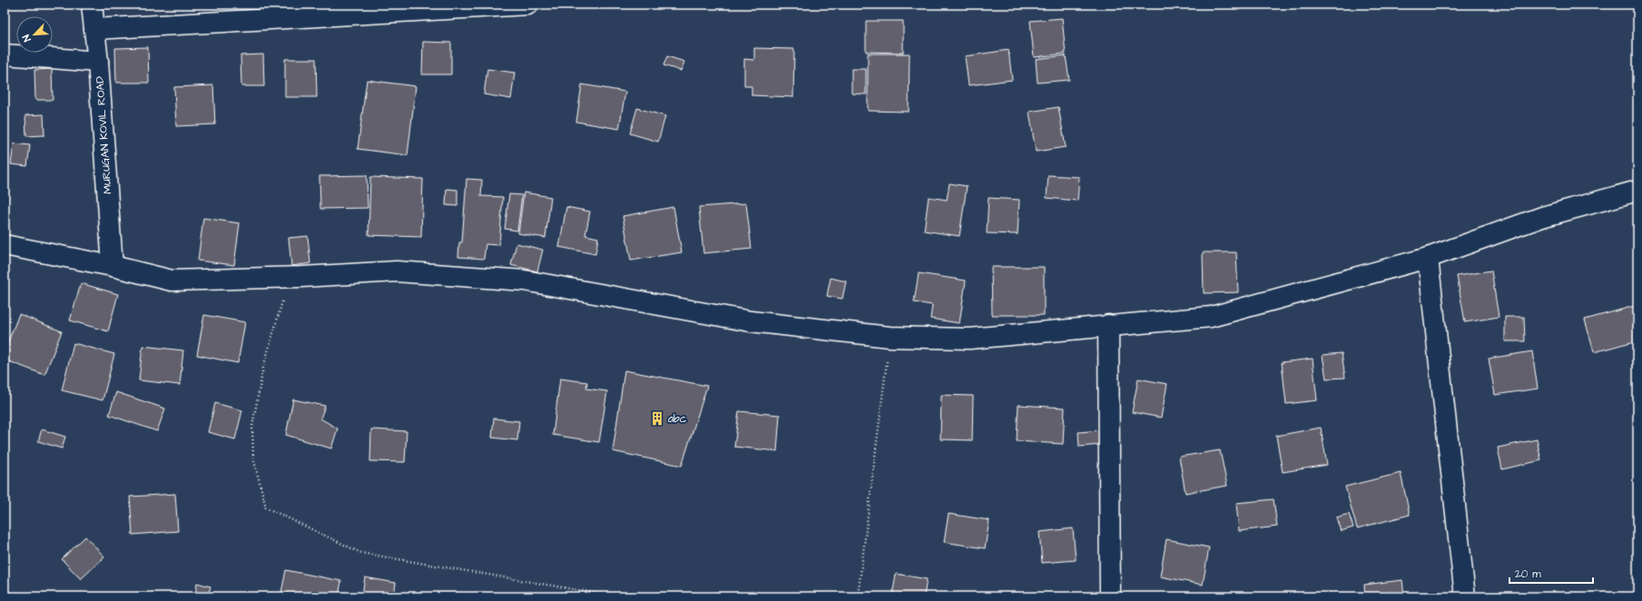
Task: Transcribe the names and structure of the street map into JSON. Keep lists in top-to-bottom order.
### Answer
{
  "streets": {
    "street": ["MURUGAN KOVIL ROAD"]
  },
  "places": {
    "building": ["abc"]
  },
  "scale_bar": "20 m",
  "north": "bottom left"
}
